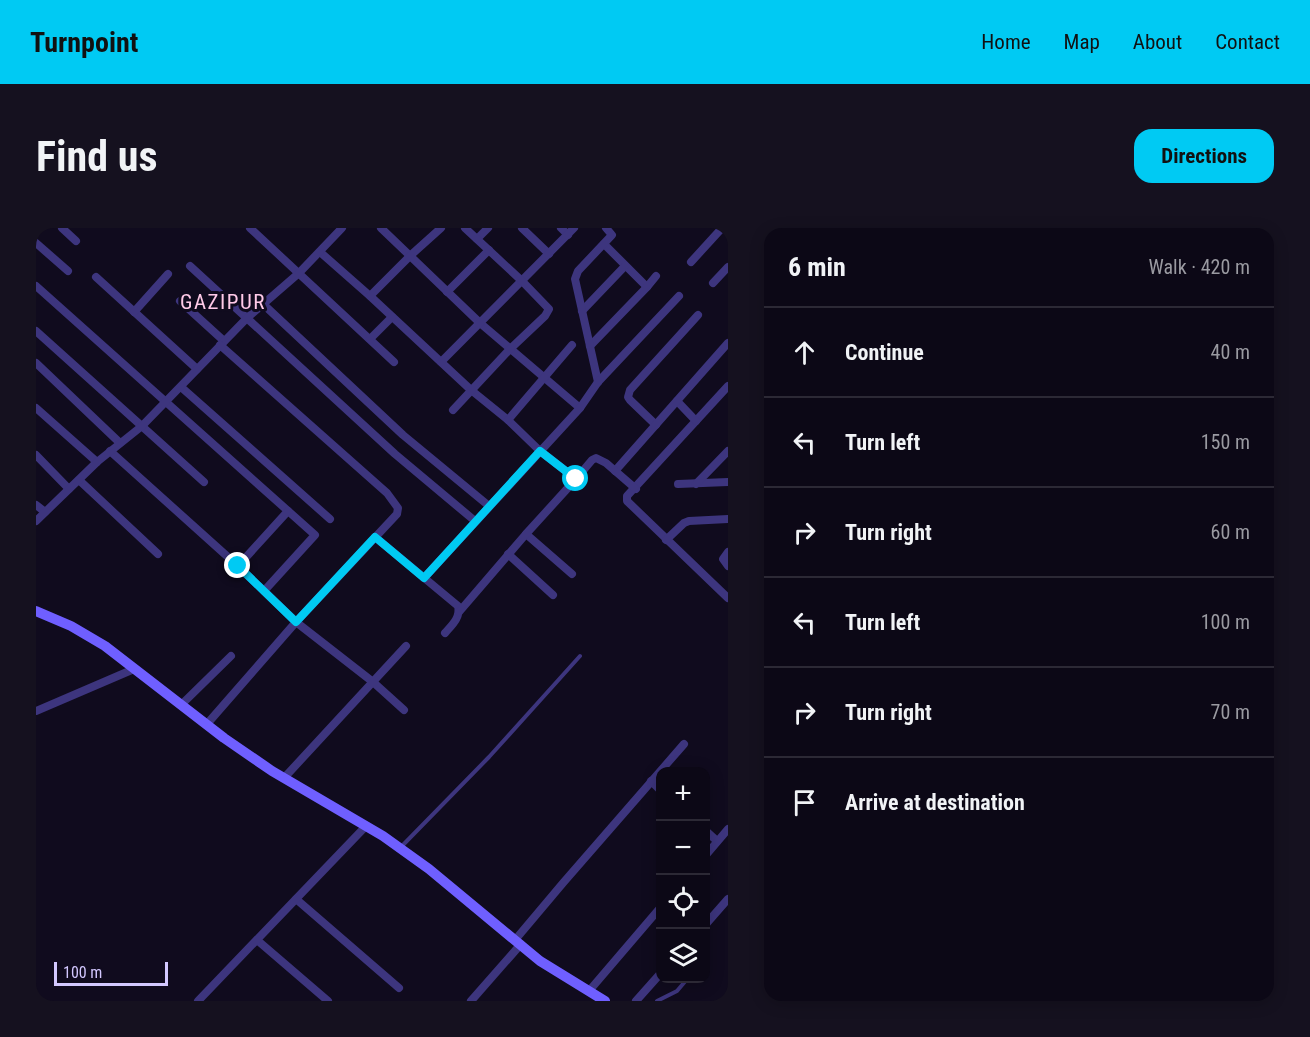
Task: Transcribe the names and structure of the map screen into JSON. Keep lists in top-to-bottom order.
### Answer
{
  "districts": ["GAZIPUR"],
  "scale_bar": "100 m",
  "page": {
    "header": "Turnpoint",
    "nav": [
      "Home",
      "Map",
      "About",
      "Contact"
    ],
    "buttons": "Directions",
    "title": "Find us",
    "heading": ["6 min", "Walk · 420 m"],
    "list": [
      ["Continue", "40 m"],
      ["Turn left", "150 m"],
      ["Turn right", "60 m"],
      ["Turn left", "100 m"],
      ["Turn right", "70 m"],
      "Arrive at destination"
    ],
    "map_buttons": ["+", "−"],
    "scale": "100 m"
  }
}
